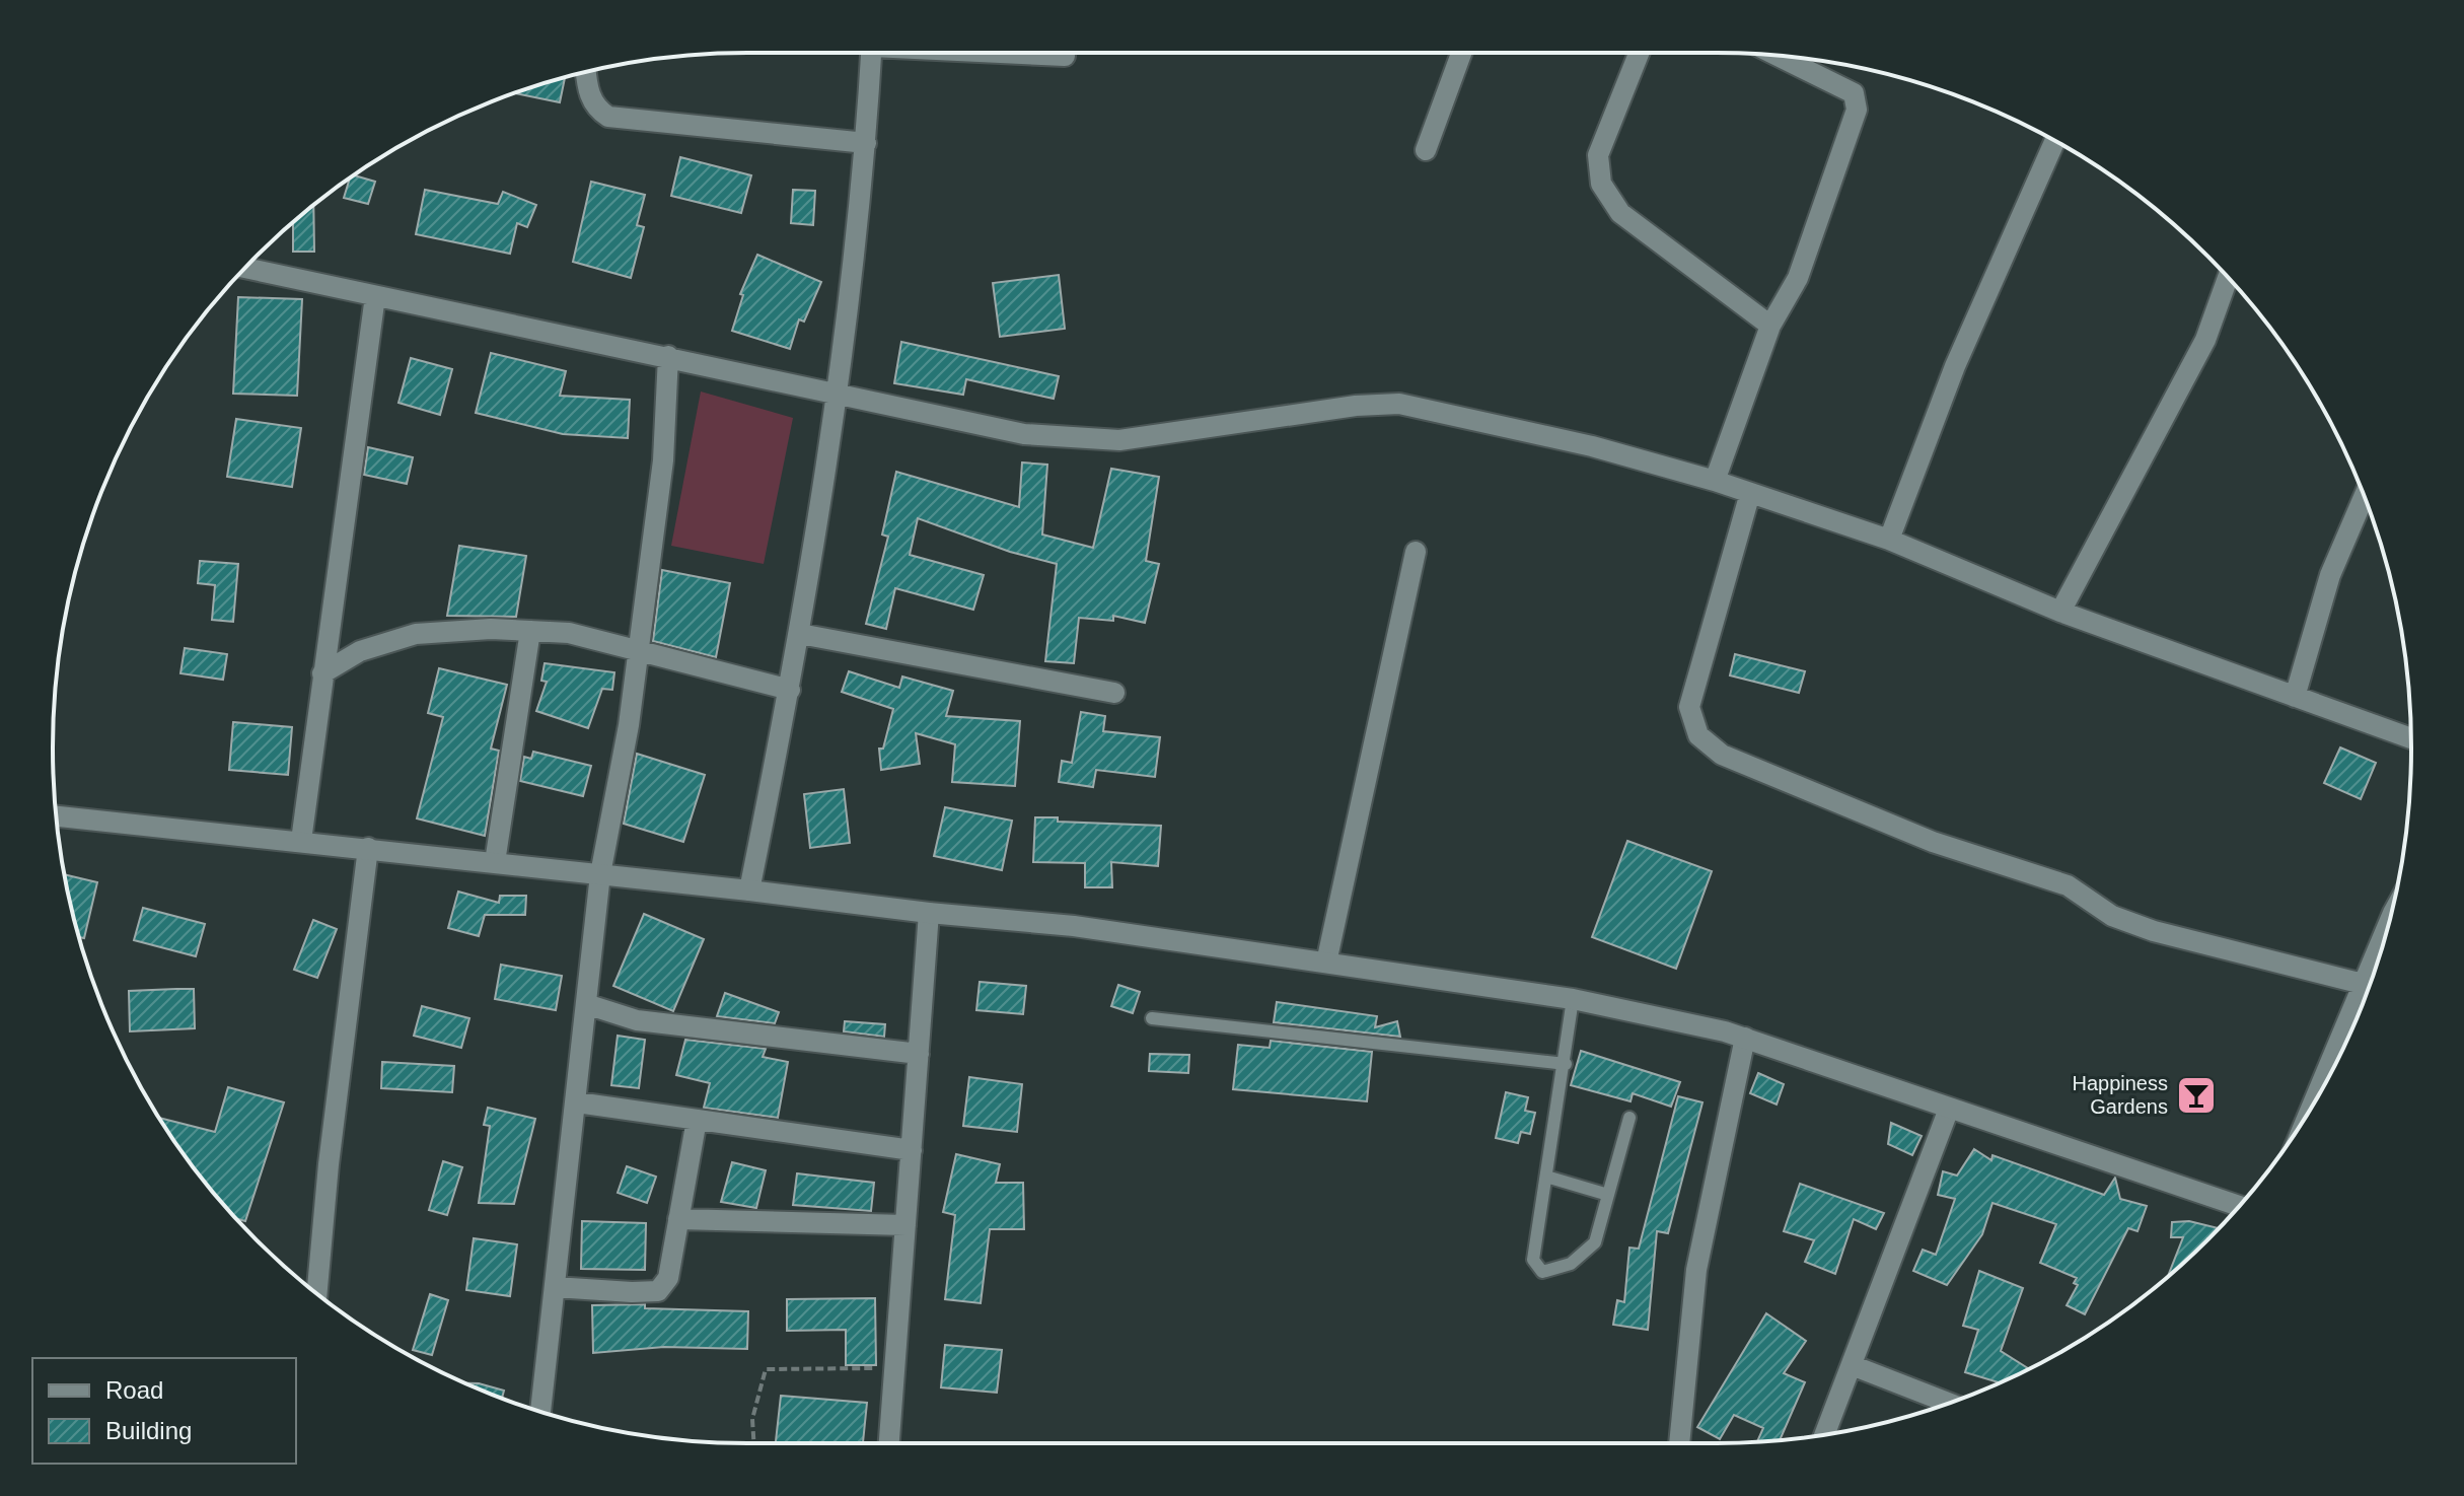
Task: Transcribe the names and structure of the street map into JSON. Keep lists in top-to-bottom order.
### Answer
{
  "places": {
    "bar": ["Happiness Gardens"]
  },
  "legend": ["Road", "Building"]
}
